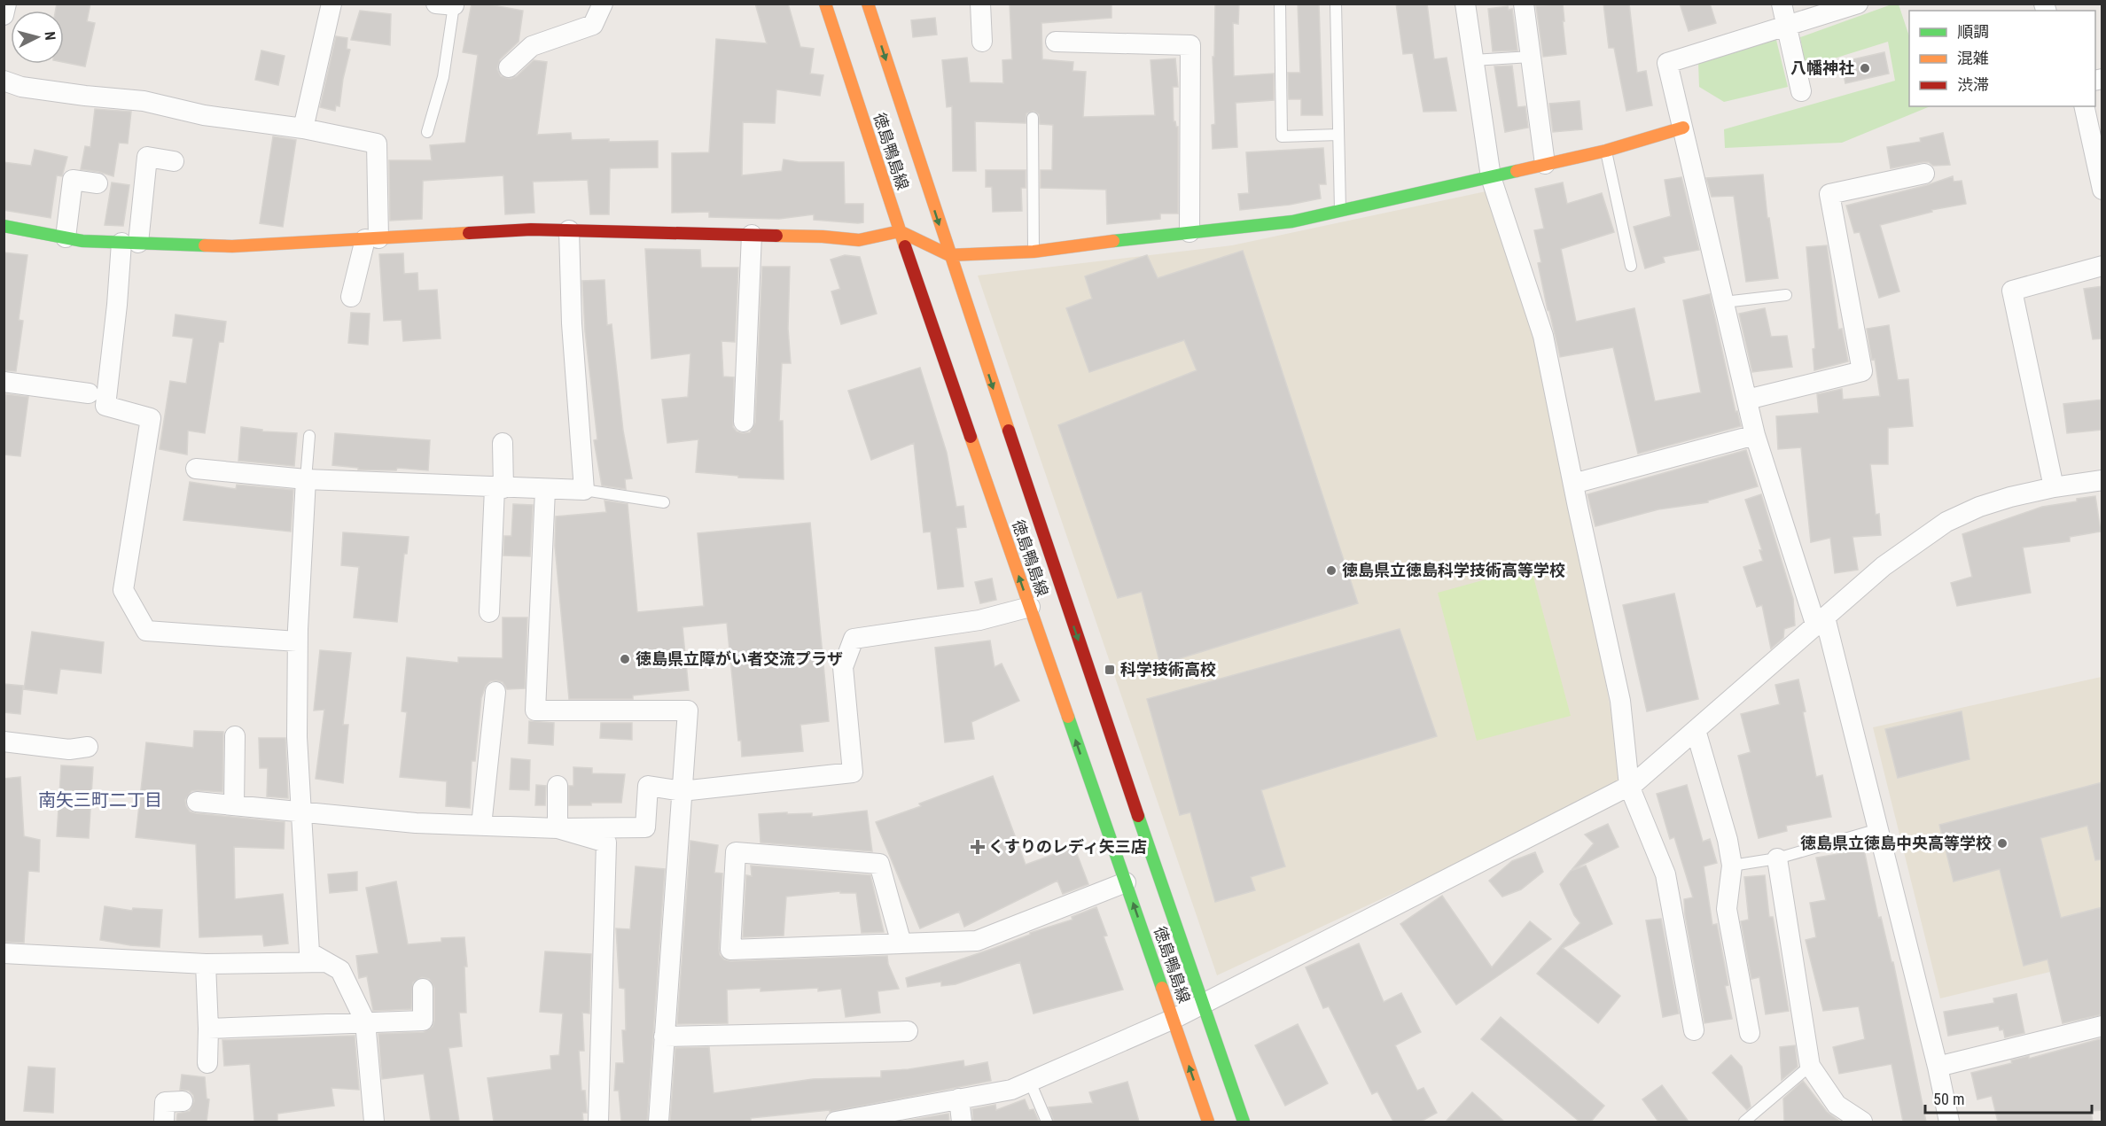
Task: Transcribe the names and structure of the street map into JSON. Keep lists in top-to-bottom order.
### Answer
{
  "streets": {
    "main road": ["徳島鴨島線"]
  },
  "districts": ["南矢三町二丁目"],
  "places": {
    "other": [
      "八幡神社",
      "徳島県立徳島科学技術高等学校",
      "徳島県立障がい者交流プラザ",
      "徳島県立徳島中央高等学校"
    ],
    "transit": ["科学技術高校"],
    "health": ["くすりのレディ矢三店"]
  },
  "legend": ["順調", "混雑", "渋滞"],
  "scale_bar": "50 m",
  "north": "right"
}
